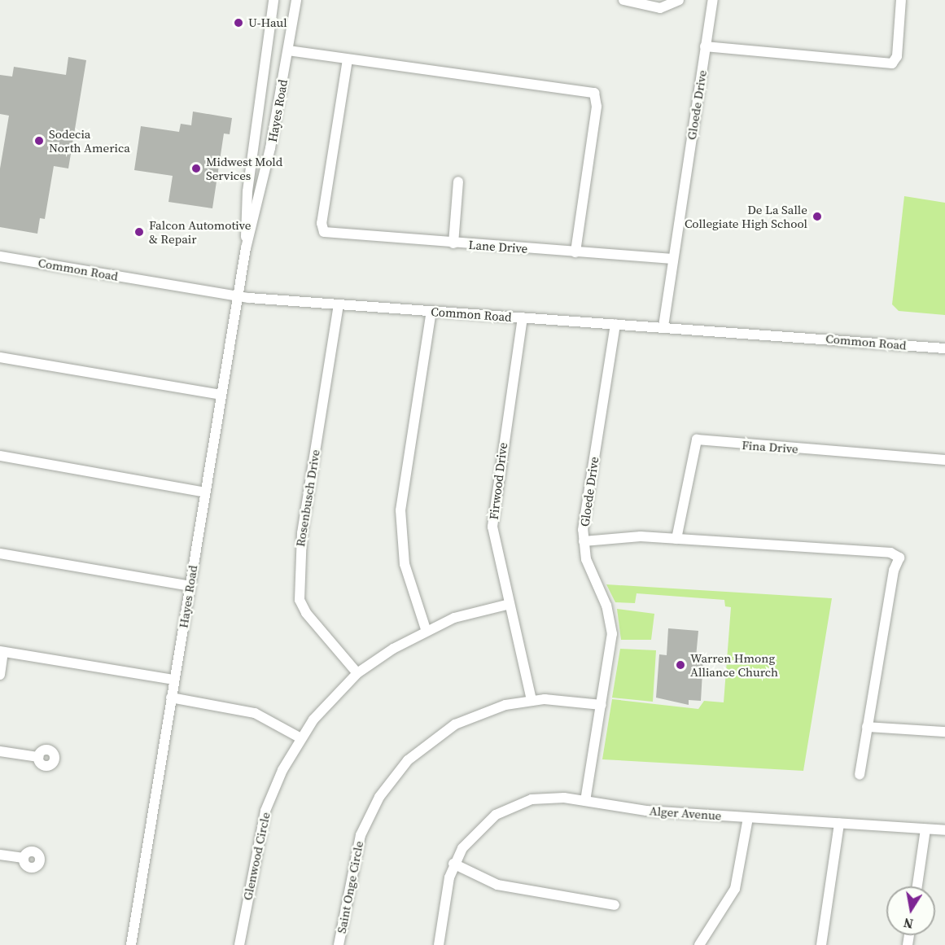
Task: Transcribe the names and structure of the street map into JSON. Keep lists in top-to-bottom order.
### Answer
{
  "streets": {
    "street": [
      "Gloede Drive",
      "Hayes Road",
      "Lane Drive",
      "Common Road",
      "Fina Drive",
      "Firwood Drive",
      "Rosenbusch Drive",
      "Alger Avenue",
      "Glenwood Circle",
      "Saint Onge Circle"
    ]
  },
  "crossings": [
    ["Gloede Drive", "Lane Drive"],
    ["Gloede Drive", "Common Road"],
    ["Gloede Drive", "Alger Avenue"],
    ["Gloede Drive", "Saint Onge Circle"],
    ["Hayes Road", "Common Road"],
    ["Common Road", "Firwood Drive"],
    ["Common Road", "Rosenbusch Drive"],
    ["Firwood Drive", "Glenwood Circle"],
    ["Firwood Drive", "Saint Onge Circle"],
    ["Rosenbusch Drive", "Glenwood Circle"]
  ],
  "places": [
    "U-Haul",
    "Sodecia North America",
    "Midwest Mold Services",
    "De La Salle Collegiate High School",
    "Falcon Automotive & Repair",
    "Warren Hmong Alliance Church"
  ],
  "north": "bottom"
}
